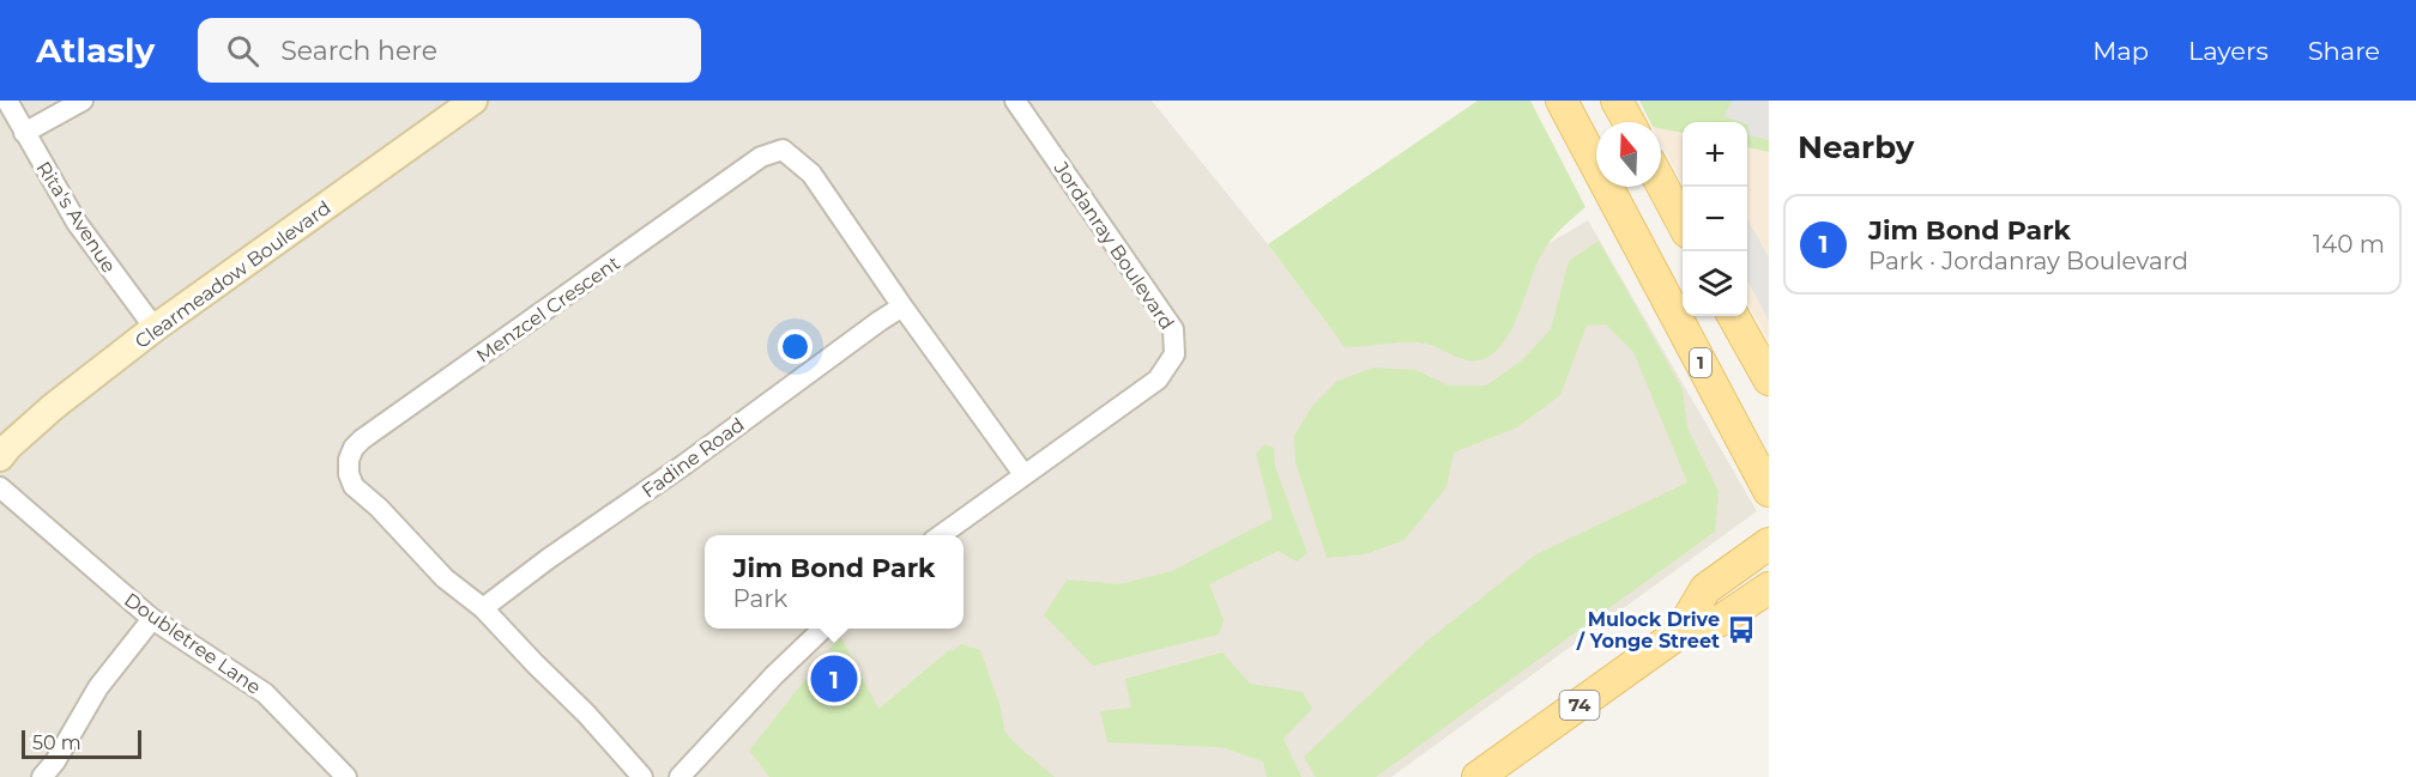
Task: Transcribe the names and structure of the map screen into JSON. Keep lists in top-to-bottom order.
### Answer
{
  "streets": {
    "main road": ["1", "74"],
    "street": [
      "Rita's Avenue",
      "Jordanray Boulevard",
      "Clearmeadow Boulevard",
      "Menzcel Crescent",
      "Fadine Road",
      "Doubletree Lane"
    ]
  },
  "crossings": [
    ["Rita's Avenue", "Clearmeadow Boulevard"],
    ["Jordanray Boulevard", "Menzcel Crescent"],
    ["Menzcel Crescent", "Fadine Road"]
  ],
  "places": {
    "bus stop": ["Mulock Drive / Yonge Street"]
  },
  "scale_bar": "50 m",
  "north": "top",
  "page": {
    "header": "Atlasly",
    "search": "Search here",
    "nav": ["Map", "Layers", "Share"],
    "heading": "Nearby",
    "map_buttons": ["+", "−"],
    "list": [
      {
        "mark": "1",
        "name": "Jim Bond Park",
        "note": "Park · Jordanray Boulevard",
        "value": "140 m"
      }
    ],
    "popup": ["Jim Bond Park", "Park"],
    "pins": "1",
    "scale": "50 m"
  }
}
